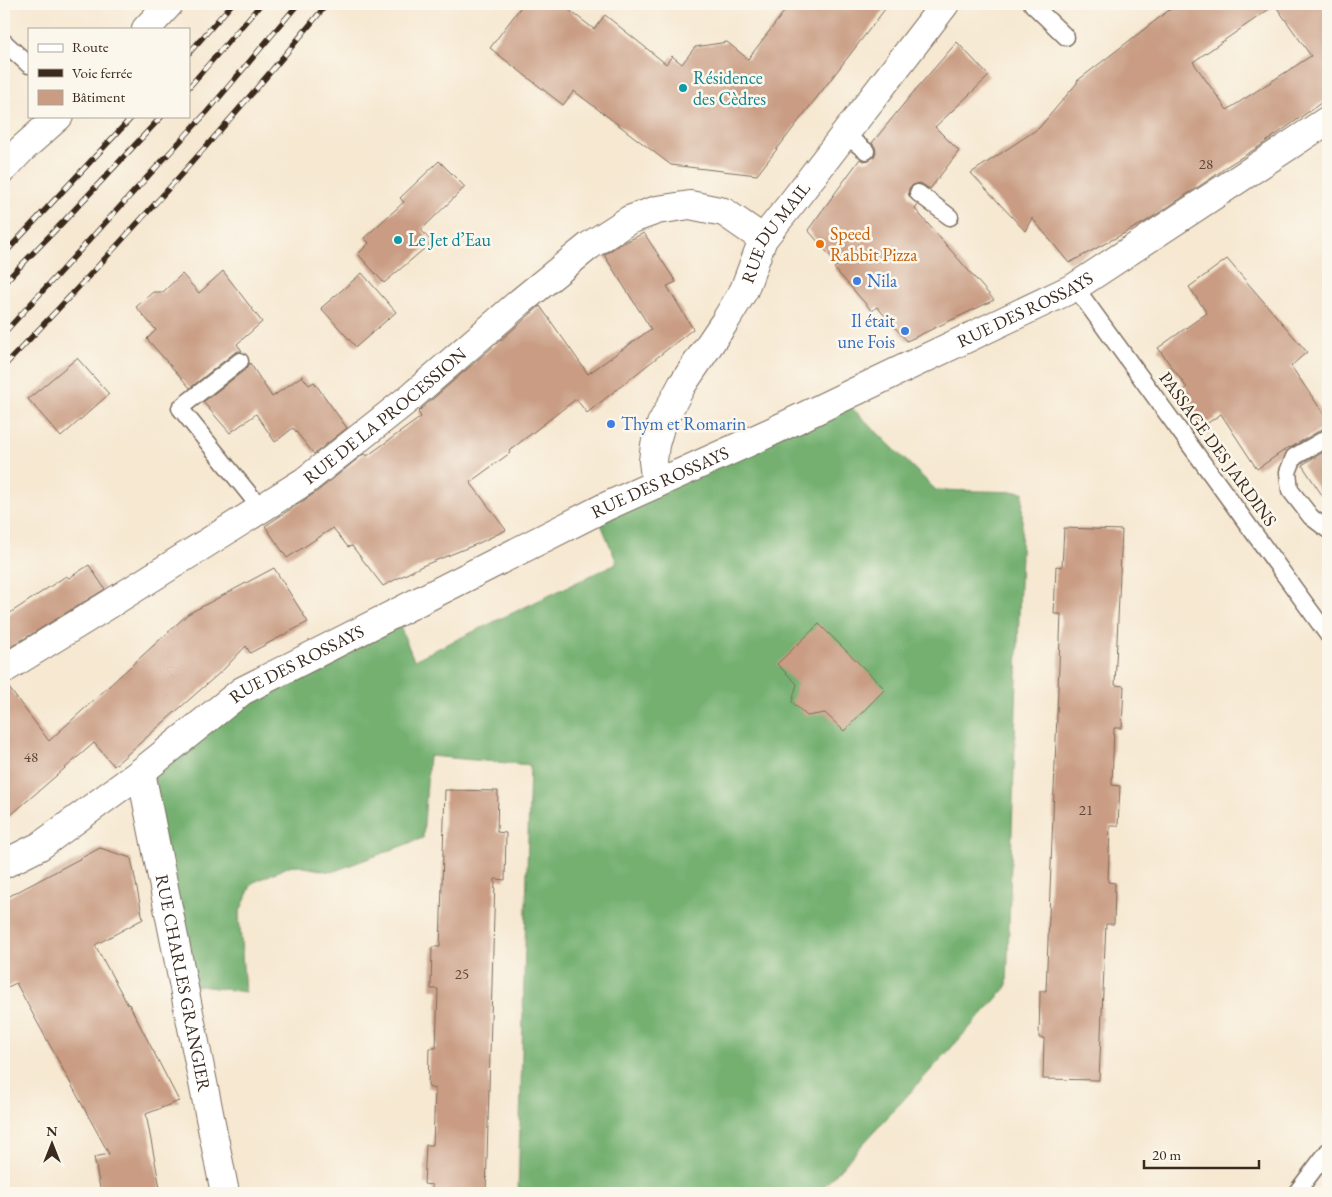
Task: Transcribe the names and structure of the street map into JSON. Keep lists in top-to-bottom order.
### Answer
{
  "streets": {
    "street": [
      "RUE DU MAIL",
      "RUE DES ROSSAYS",
      "RUE DE LA PROCESSION",
      "RUE CHARLES GRANGIER"
    ],
    "lane": ["PASSAGE DES JARDINS"]
  },
  "crossings": [
    ["RUE DU MAIL", "RUE DES ROSSAYS"],
    ["RUE DU MAIL", "RUE DE LA PROCESSION"],
    ["RUE DES ROSSAYS", "PASSAGE DES JARDINS"],
    ["RUE DES ROSSAYS", "RUE CHARLES GRANGIER"]
  ],
  "places": [
    "Résidence des Cèdres",
    "Le Jet d’Eau",
    "Speed Rabbit Pizza",
    "Nila",
    "Il était une Fois",
    "Thym et Romarin"
  ],
  "house_numbers": [
    "28",
    "48",
    "21",
    "25"
  ],
  "legend": ["Route", "Voie ferrée", "Bâtiment"],
  "scale_bar": "20 m",
  "north": "top"
}
